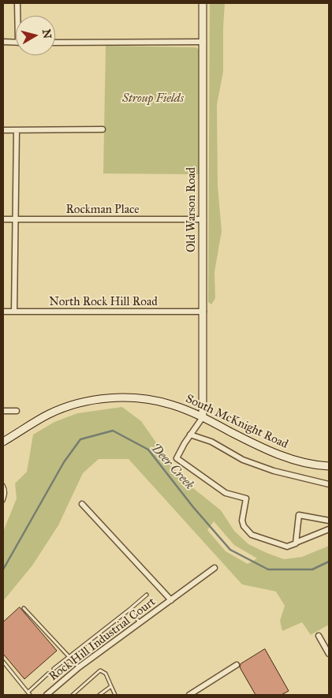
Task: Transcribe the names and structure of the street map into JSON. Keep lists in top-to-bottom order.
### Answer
{
  "streets": {
    "street": [
      "Rockman Place",
      "Old Warson Road",
      "North Rock Hill Road",
      "South McKnight Road",
      "Rock Hill Industrial Court"
    ]
  },
  "crossings": [
    ["Rockman Place", "Old Warson Road"],
    ["Old Warson Road", "North Rock Hill Road"],
    ["Old Warson Road", "South McKnight Road"]
  ],
  "water": ["Deer Creek"],
  "parks": ["Stroup Fields"],
  "north": "right"
}
